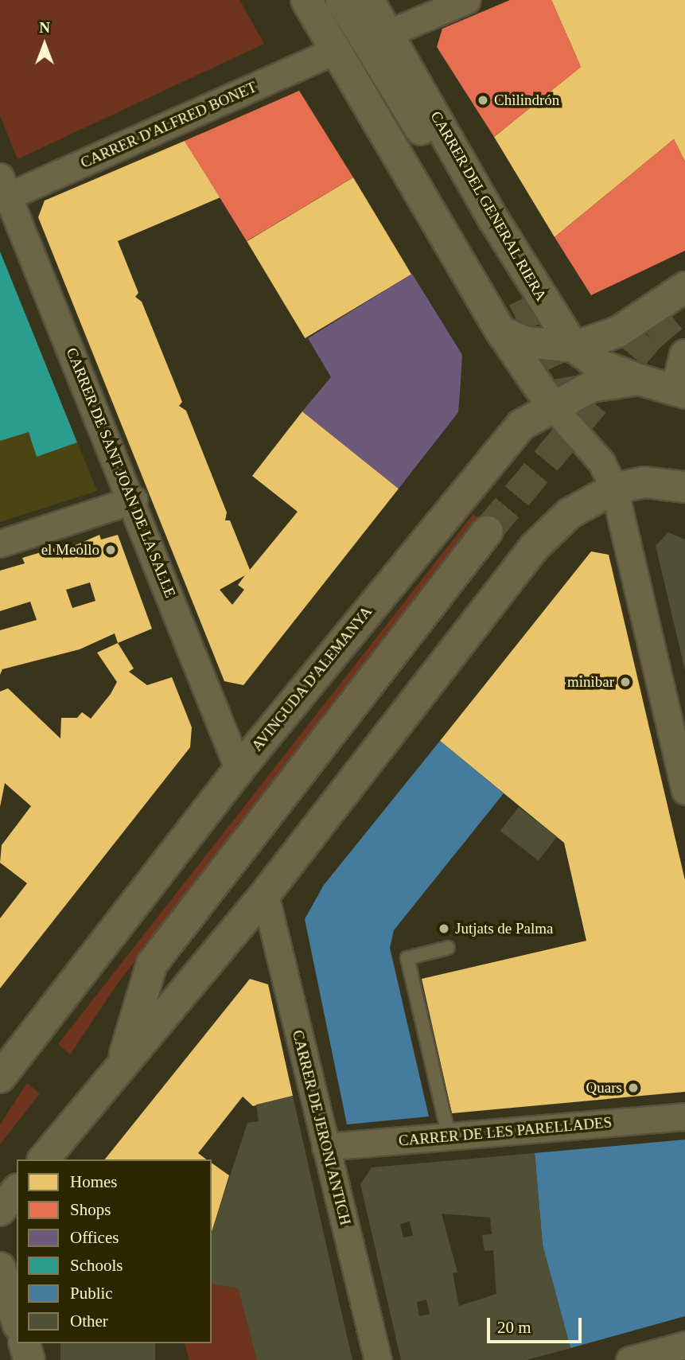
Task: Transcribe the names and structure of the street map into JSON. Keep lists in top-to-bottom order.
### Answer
{
  "streets": {
    "main road": ["CARRER DEL GENERAL RIERA", "AVINGUDA D'ALEMANYA"],
    "street": [
      "CARRER D'ALFRED BONET",
      "CARRER DE SANT JOAN DE LA SALLE",
      "CARRER DE JERONI ANTICH",
      "CARRER DE LES PARELLADES"
    ]
  },
  "crossings": [
    ["CARRER D'ALFRED BONET", "CARRER DE SANT JOAN DE LA SALLE"],
    ["CARRER DEL GENERAL RIERA", "AVINGUDA D'ALEMANYA"],
    ["CARRER DE SANT JOAN DE LA SALLE", "AVINGUDA D'ALEMANYA"],
    ["CARRER DE JERONI ANTICH", "CARRER DE LES PARELLADES"]
  ],
  "places": [
    "Chilindrón",
    "el Meollo",
    "minibar",
    "Jutjats de Palma",
    "Quars"
  ],
  "legend": [
    "Homes",
    "Shops",
    "Offices",
    "Schools",
    "Public",
    "Other"
  ],
  "scale_bar": "20 m",
  "north": "top"
}
